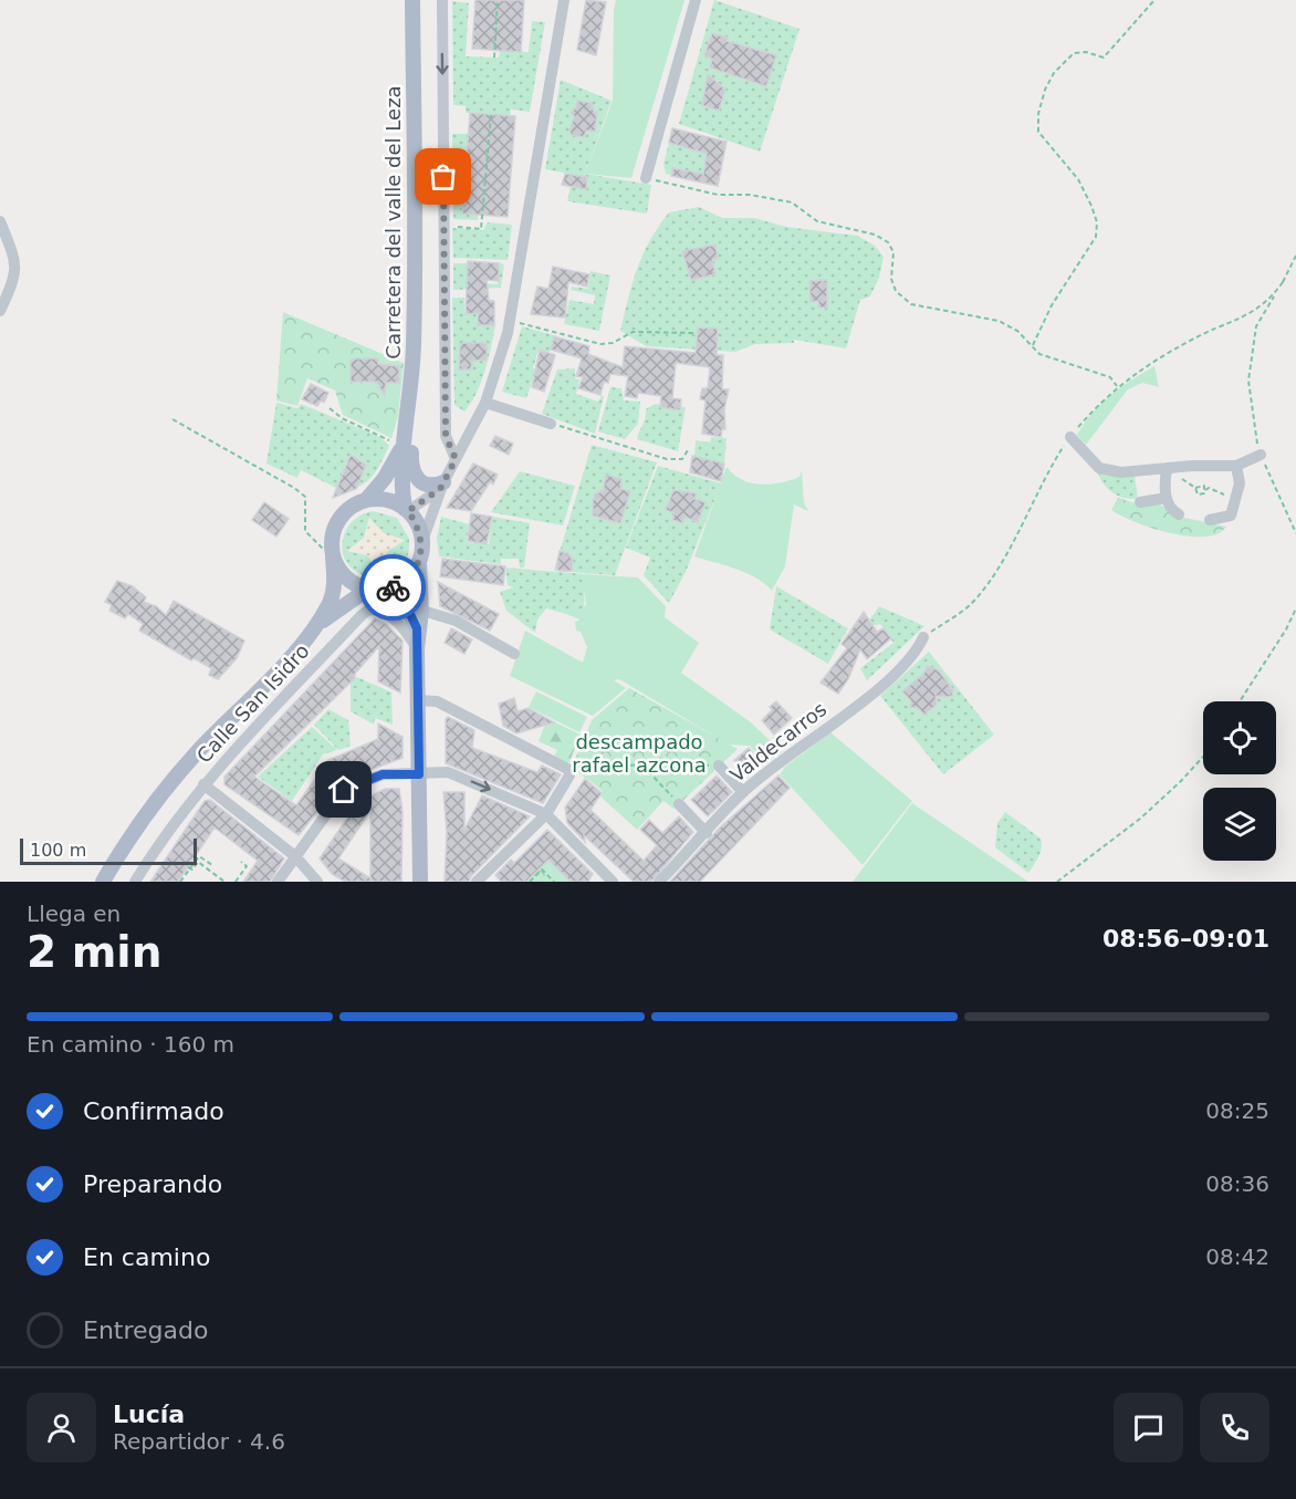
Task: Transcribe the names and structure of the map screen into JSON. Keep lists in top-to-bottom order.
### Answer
{
  "streets": {
    "main road": ["Carretera del valle del Leza"],
    "street": ["Calle San Isidro", "Valdecarros"]
  },
  "parks": ["descampado rafael azcona"],
  "scale_bar": "100 m",
  "page": {
    "scale": "100 m",
    "heading": ["2 min", "Llega en", "08:56–09:01"],
    "panel": ["Lucía", "Repartidor · 4.6"],
    "bar": "En camino · 160 m",
    "list": [
      ["Confirmado", "08:25"],
      ["Preparando", "08:36"],
      ["En camino", "08:42"],
      "Entregado"
    ]
  }
}
